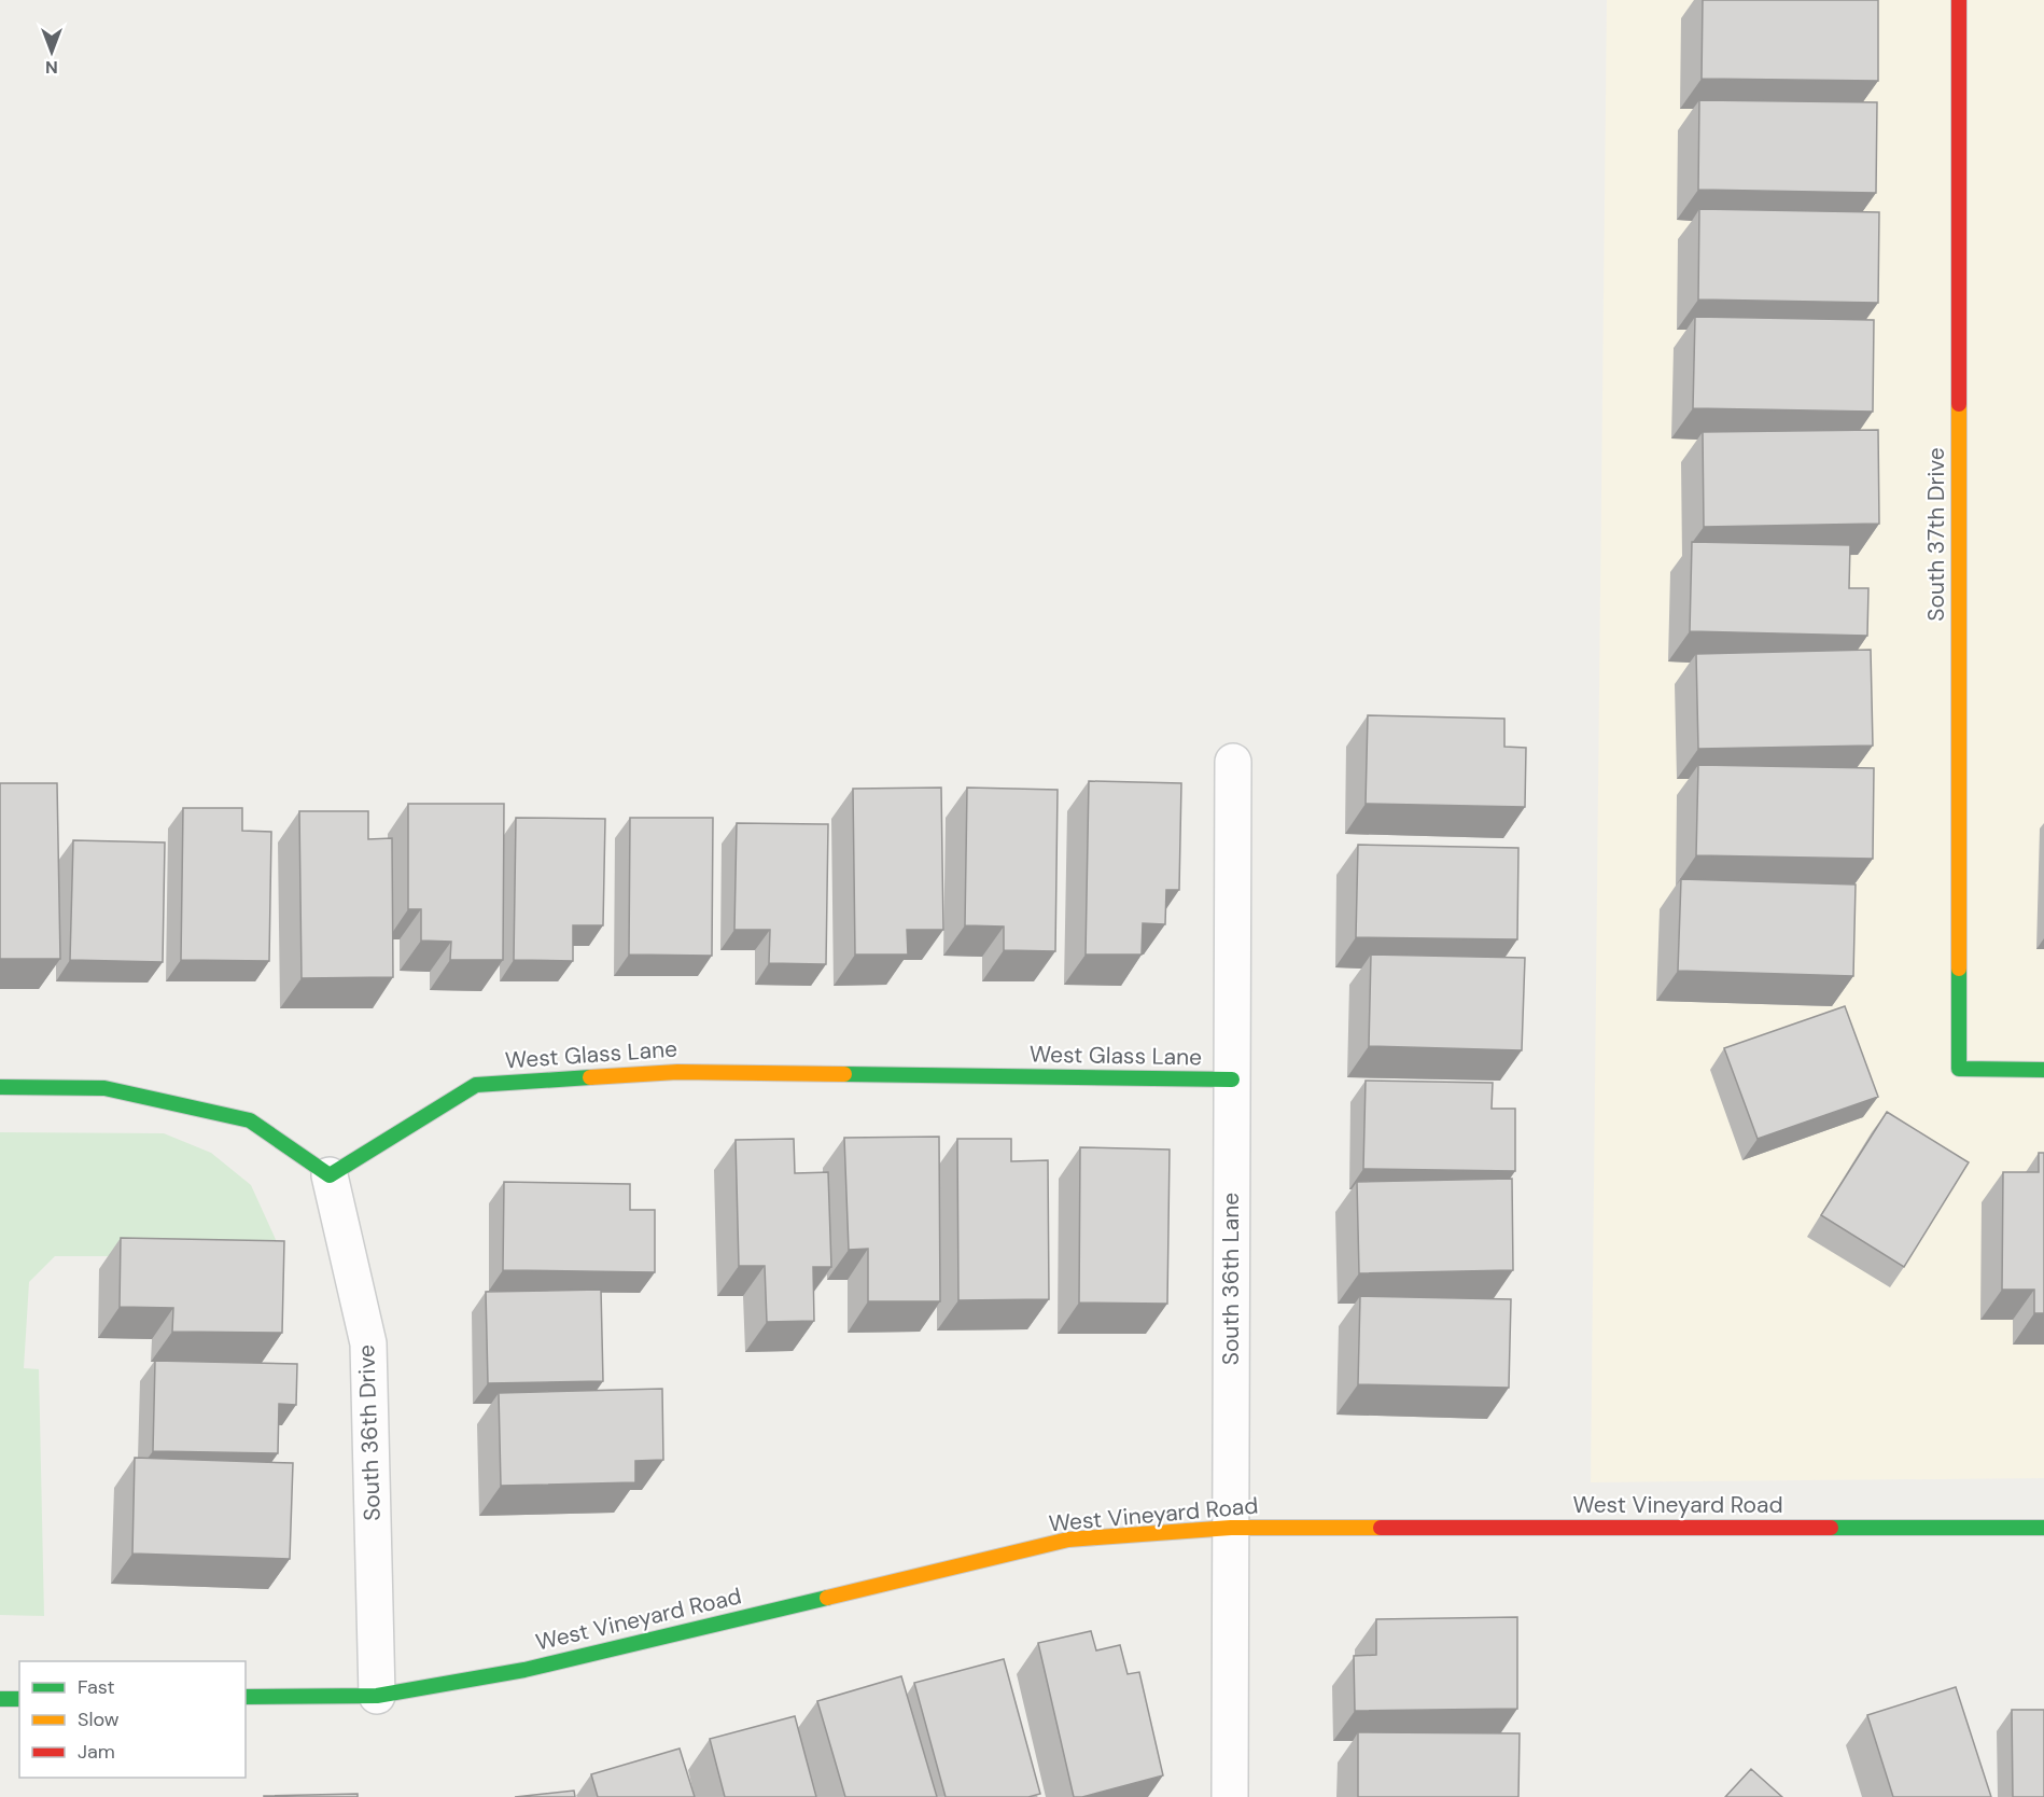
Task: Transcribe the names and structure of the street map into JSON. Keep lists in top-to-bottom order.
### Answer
{
  "streets": {
    "street": [
      "South 37th Drive",
      "West Glass Lane",
      "South 36th Lane",
      "South 36th Drive",
      "West Vineyard Road"
    ]
  },
  "crossings": [
    ["West Glass Lane", "South 36th Lane"],
    ["West Glass Lane", "South 36th Drive"],
    ["South 36th Lane", "West Vineyard Road"],
    ["South 36th Drive", "West Vineyard Road"]
  ],
  "legend": ["Fast", "Slow", "Jam"],
  "north": "bottom"
}
